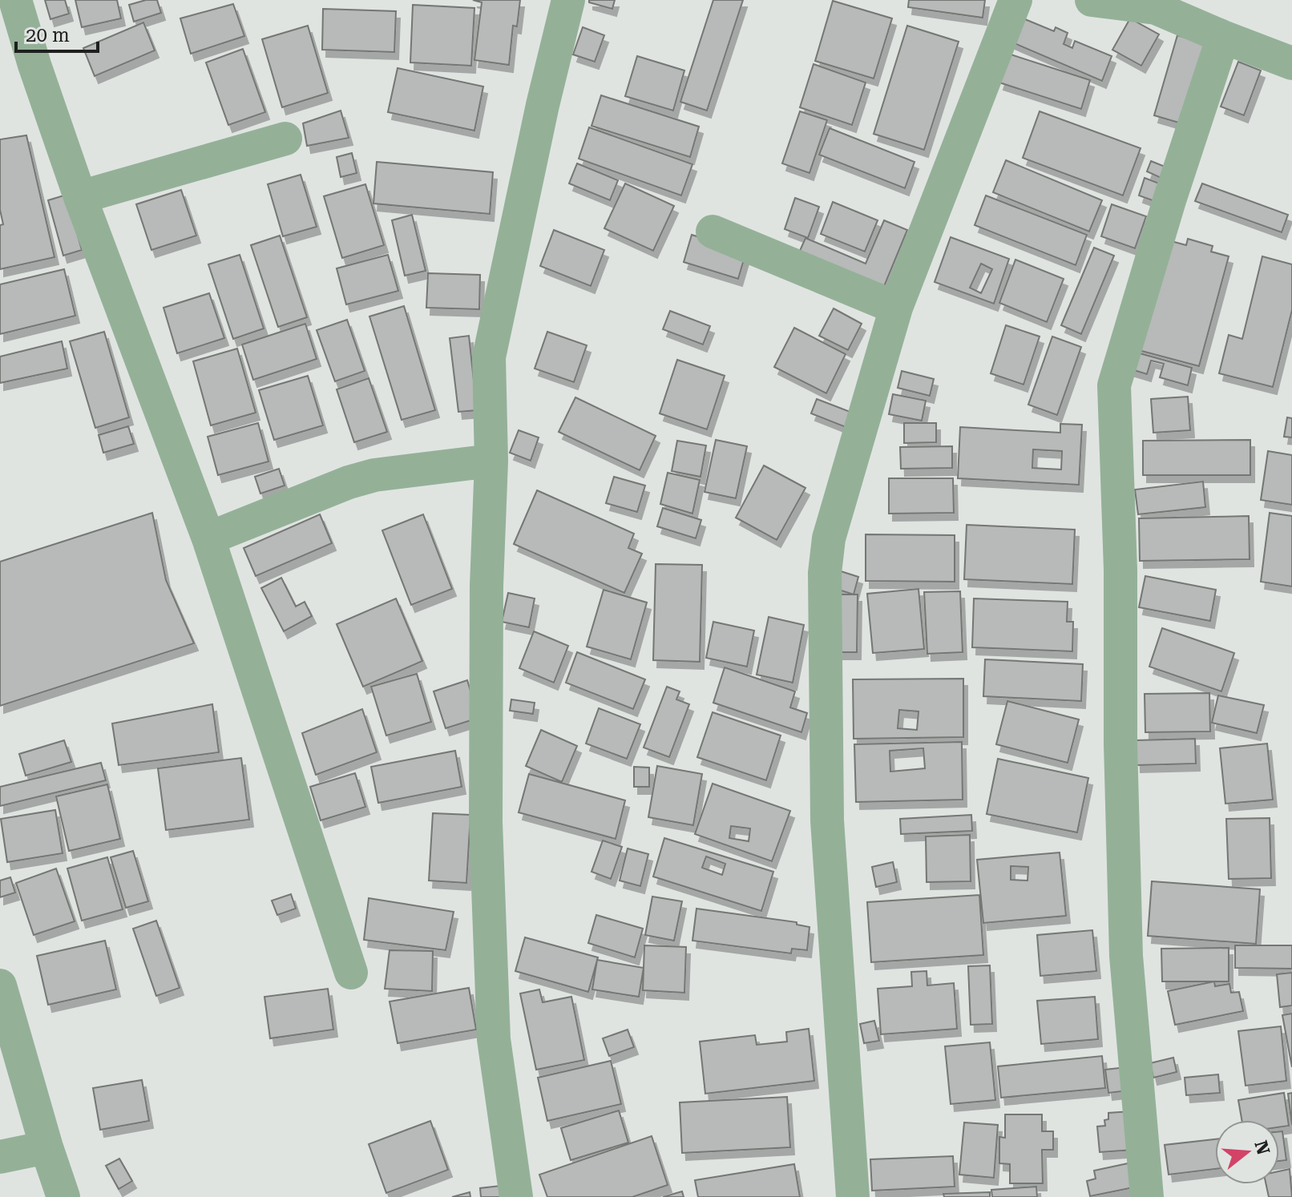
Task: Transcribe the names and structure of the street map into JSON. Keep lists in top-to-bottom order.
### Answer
{
  "scale_bar": "20 m",
  "north": "right"
}
